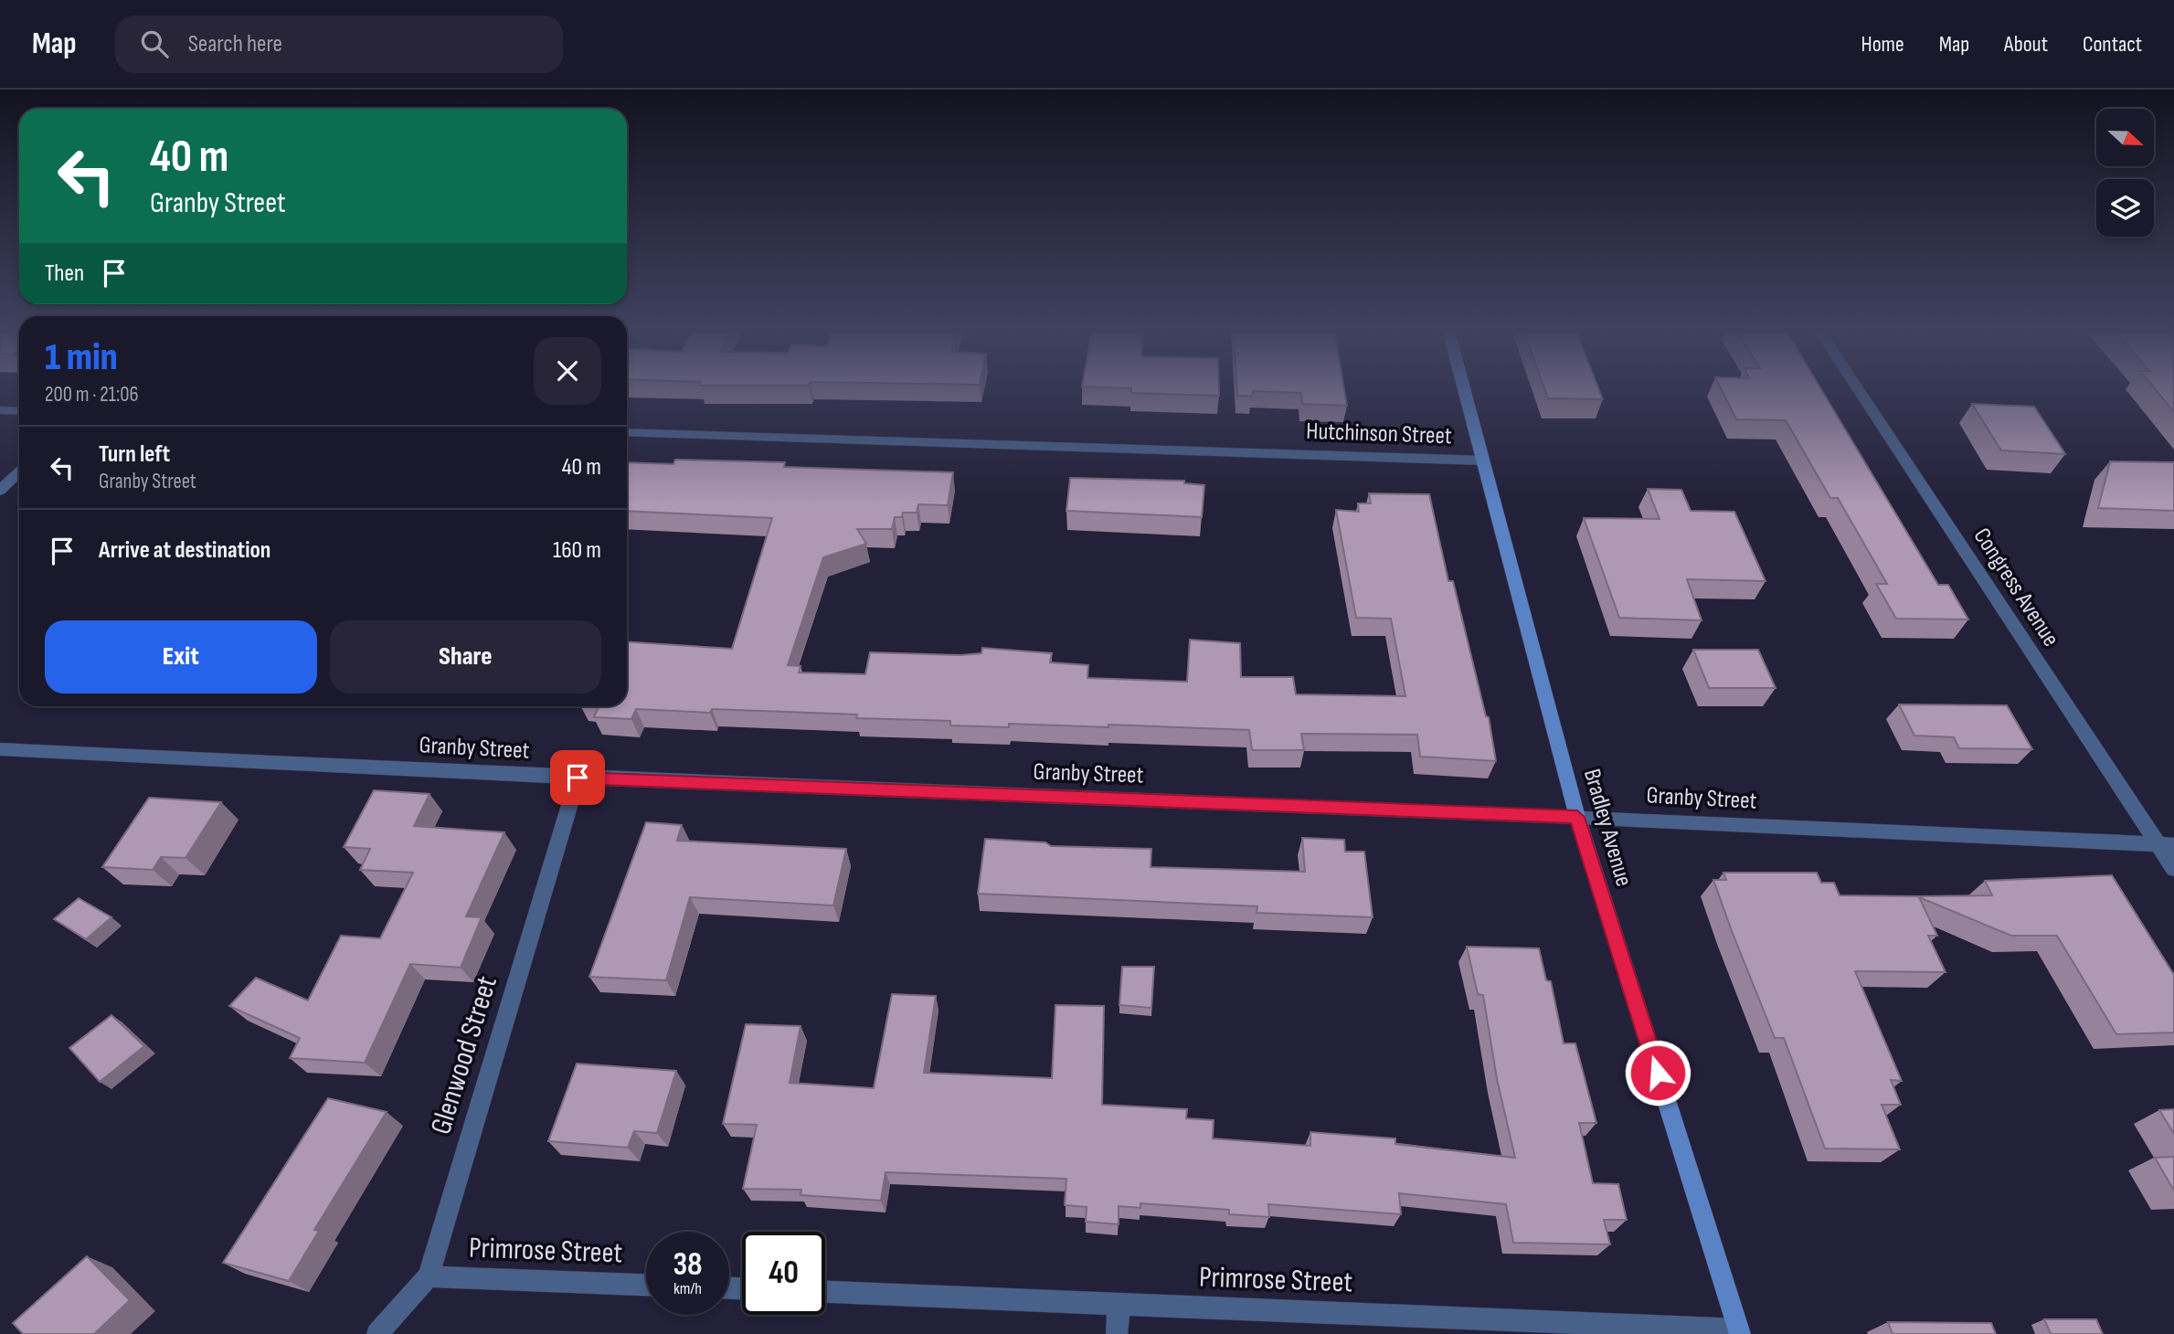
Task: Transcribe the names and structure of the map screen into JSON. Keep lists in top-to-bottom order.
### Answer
{
  "streets": {
    "street": [
      "Hutchinson Street",
      "Congress Avenue",
      "Granby Street",
      "Bradley Avenue",
      "Glenwood Street",
      "Primrose Street"
    ]
  },
  "crossings": [
    ["Hutchinson Street", "Bradley Avenue"],
    ["Congress Avenue", "Granby Street"],
    ["Granby Street", "Bradley Avenue"],
    ["Granby Street", "Glenwood Street"],
    ["Bradley Avenue", "Primrose Street"],
    ["Glenwood Street", "Primrose Street"]
  ],
  "north": "right",
  "page": {
    "header": "Map",
    "search": "Search here",
    "nav": [
      "Home",
      "Map",
      "About",
      "Contact"
    ],
    "turn": ["40 m", "Granby Street"],
    "then": "Then",
    "heading": ["1 min", "200 m · 21:06"],
    "list": [
      {
        "name": "Turn left",
        "note": "Granby Street",
        "value": "40 m"
      },
      {
        "name": "Arrive at destination",
        "value": "160 m"
      }
    ],
    "buttons": ["Exit", "Share"],
    "speed": "38 km/h",
    "limit": "40"
  }
}
